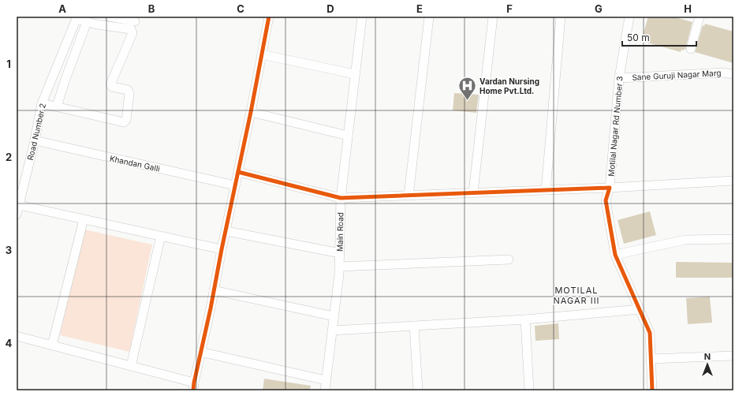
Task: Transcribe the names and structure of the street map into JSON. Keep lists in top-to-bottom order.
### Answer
{
  "streets": {
    "street": [
      "Sane Guruji Nagar Marg",
      "Motilal Nagar Rd Number 3",
      "Road Number 2",
      "Khandan Galli",
      "Main Road"
    ]
  },
  "crossings": [
    ["Sane Guruji Nagar Marg", "Motilal Nagar Rd Number 3"],
    ["Road Number 2", "Khandan Galli"]
  ],
  "districts": ["MOTILAL NAGAR III"],
  "places": {
    "hospital": ["Vardan Nursing Home Pvt.Ltd."]
  },
  "scale_bar": "50 m",
  "north": "top",
  "grid": {
    "columns": [
      "A",
      "B",
      "C",
      "D",
      "E",
      "F",
      "G",
      "H"
    ],
    "rows": [
      "1",
      "2",
      "3",
      "4"
    ]
  }
}
